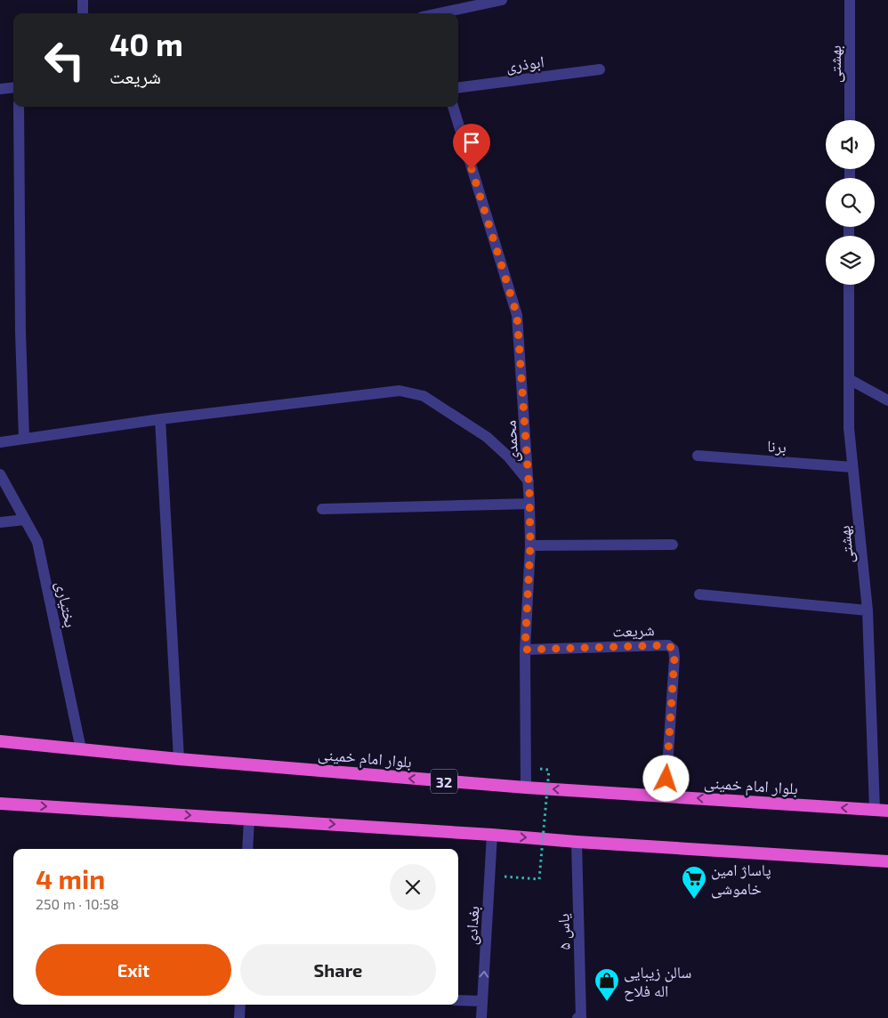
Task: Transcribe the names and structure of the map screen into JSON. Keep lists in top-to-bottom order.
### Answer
{
  "streets": {
    "highway": ["بلوار امام خمینی", "32"],
    "street": [
      "ابوذری",
      "بهشتی",
      "محمدی",
      "برنا",
      "بختیاری",
      "شریعت",
      "بغدادی",
      "یاس ۵"
    ]
  },
  "crossings": [
    ["بهشتی", "برنا"],
    ["بهشتی", "بلوار امام خمینی"],
    ["محمدی", "شریعت"],
    ["محمدی", "بلوار امام خمینی"],
    ["بختیاری", "بلوار امام خمینی"],
    ["شریعت", "بلوار امام خمینی"]
  ],
  "one_way": ["بغدادی"],
  "places": {
    "supermarket": ["پاساژ امین خاموشی"],
    "shop": ["سالن زیبایی اله فلاح"]
  },
  "page": {
    "turn": ["40 m", "شریعت"],
    "heading": ["4 min", "250 m · 10:58"],
    "buttons": ["Exit", "Share"]
  }
}
